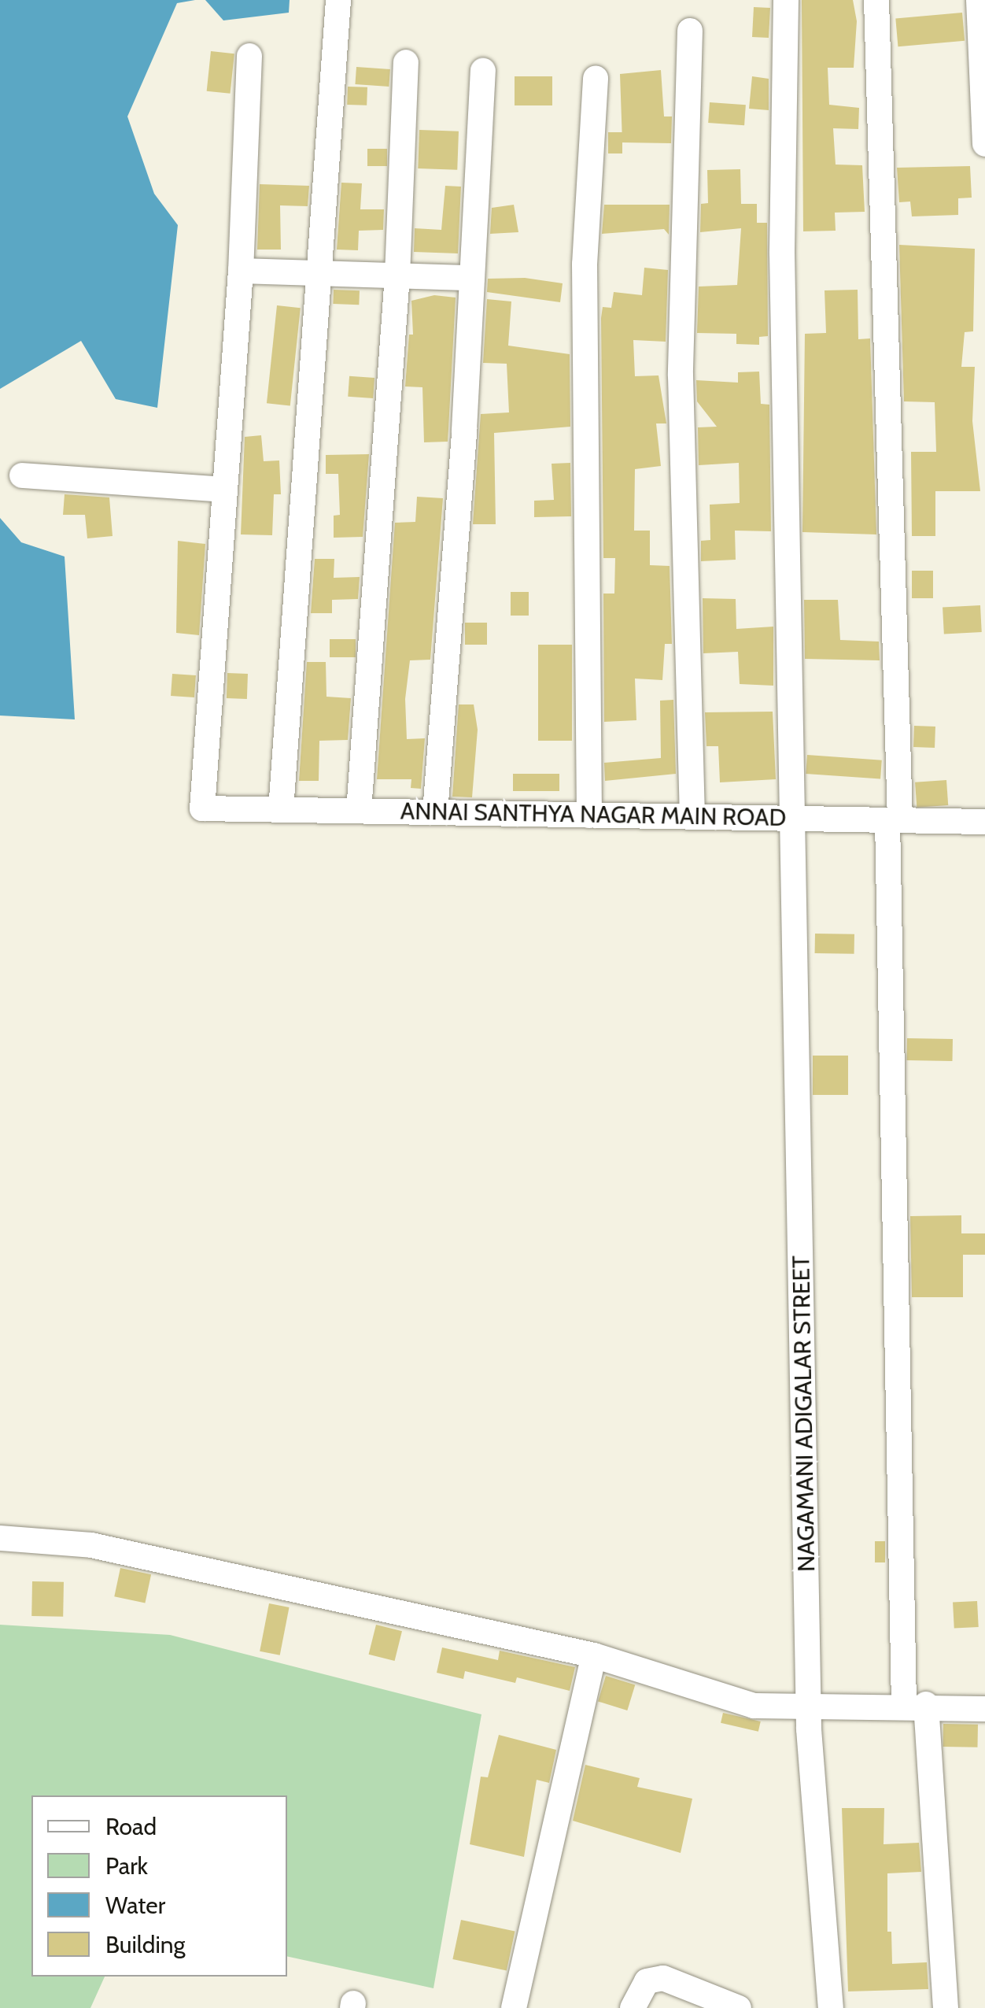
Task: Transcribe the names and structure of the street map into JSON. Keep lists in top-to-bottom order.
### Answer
{
  "streets": {
    "street": ["ANNAI SANTHYA NAGAR MAIN ROAD", "NAGAMANI ADIGALAR STREET"]
  },
  "crossings": [
    ["ANNAI SANTHYA NAGAR MAIN ROAD", "NAGAMANI ADIGALAR STREET"]
  ],
  "legend": [
    "Road",
    "Park",
    "Water",
    "Building"
  ]
}
